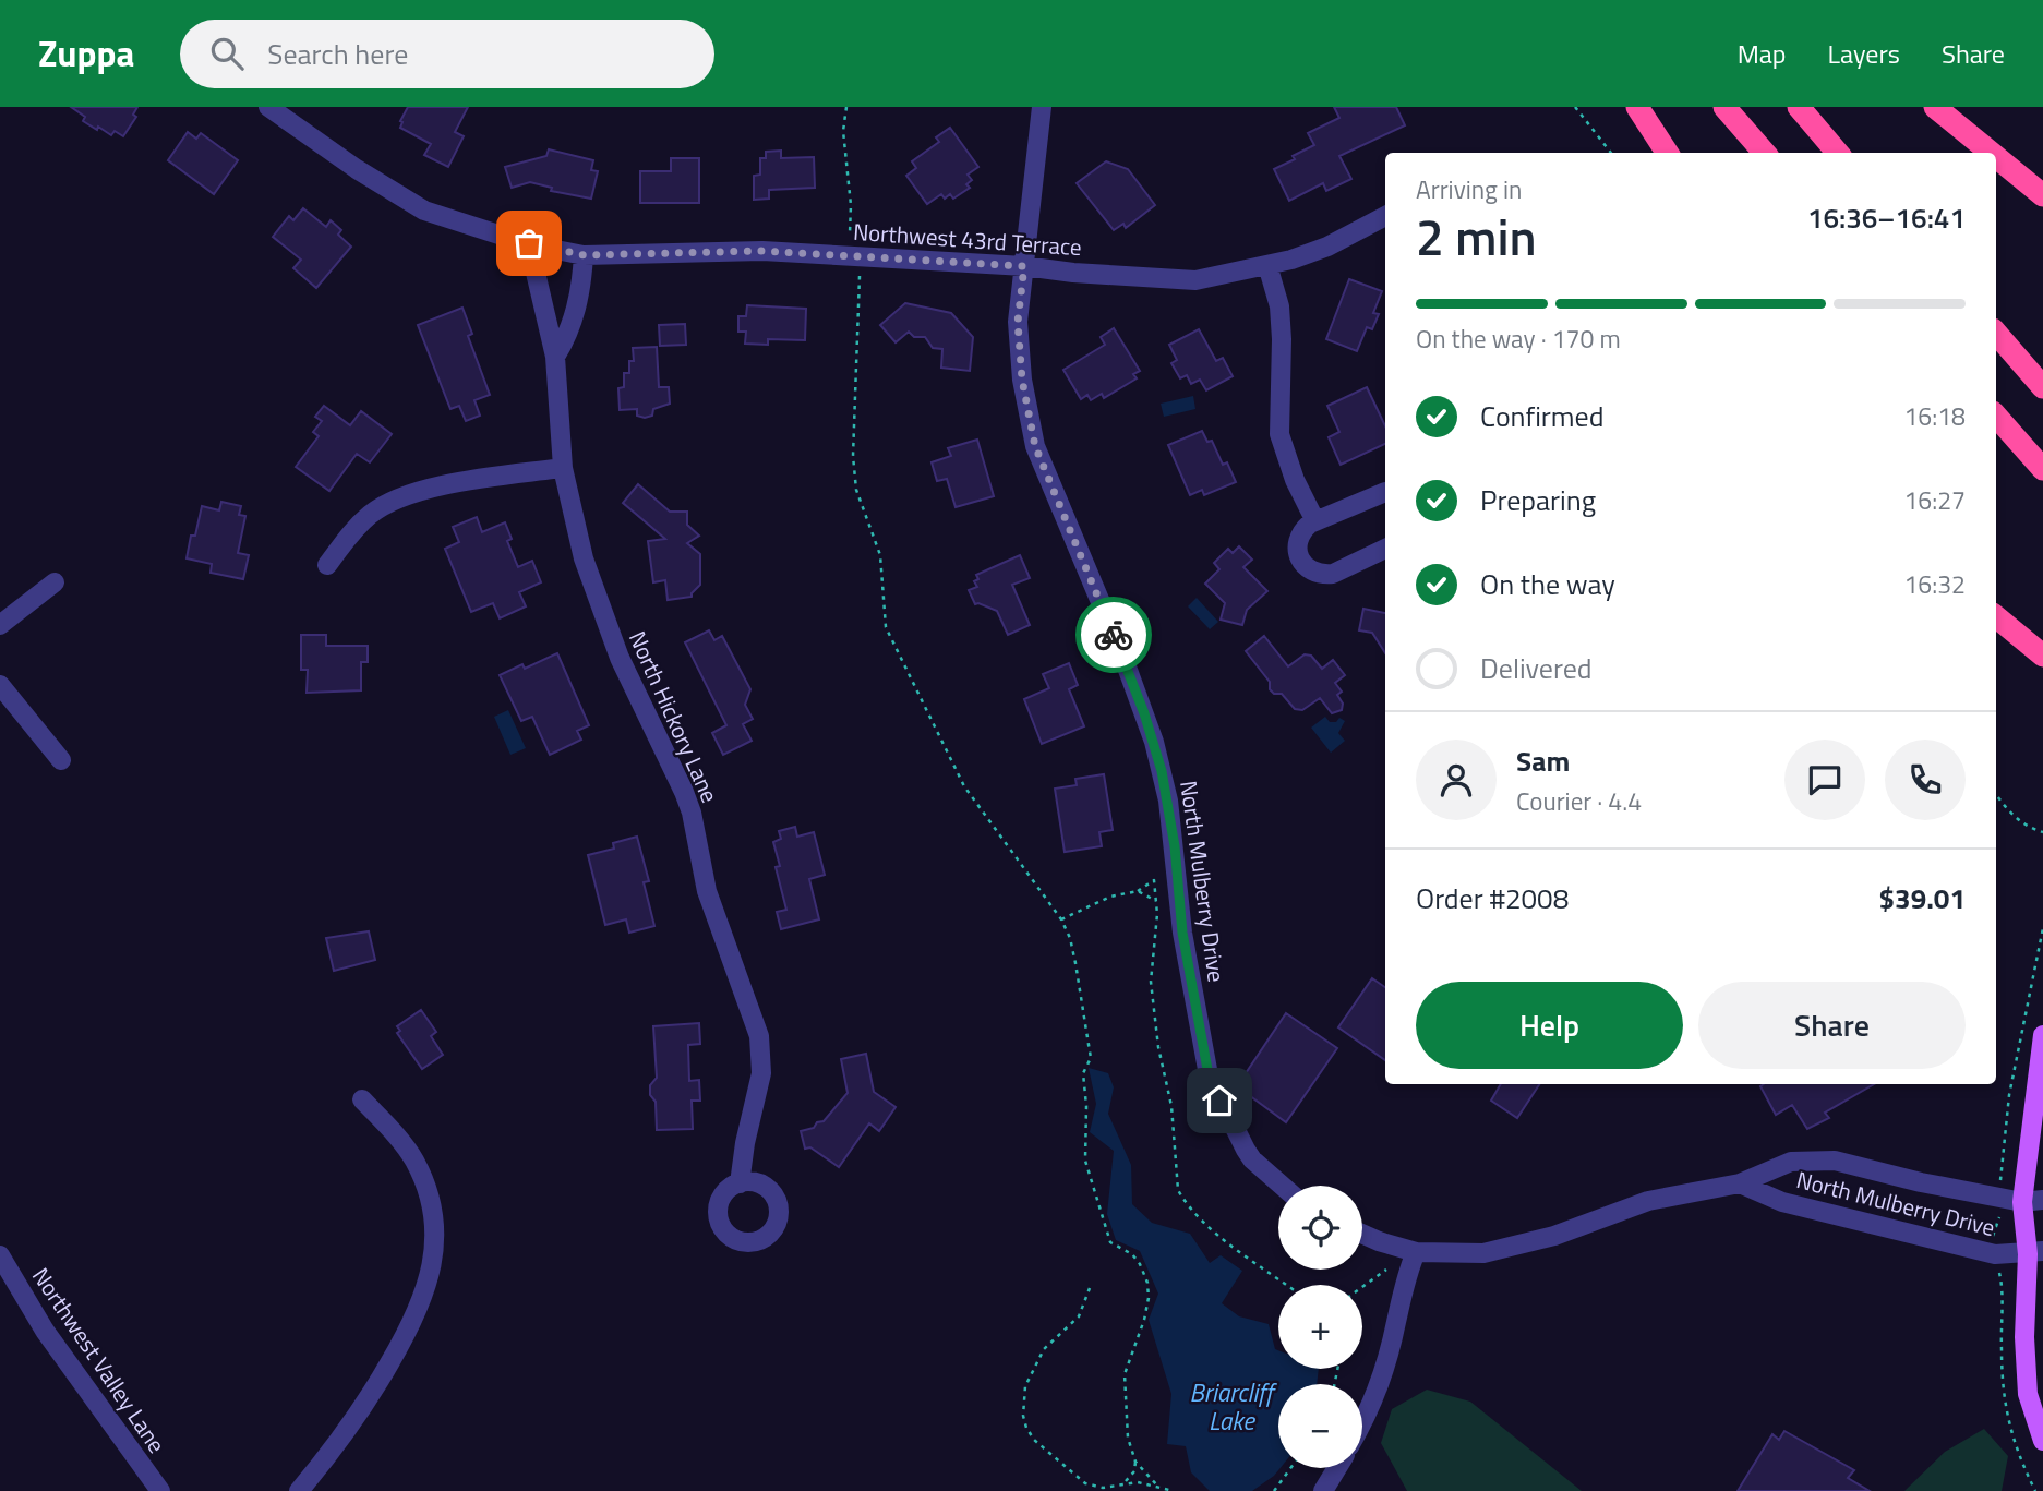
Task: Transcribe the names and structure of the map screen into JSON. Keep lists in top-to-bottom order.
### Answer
{
  "streets": {
    "street": [
      "Northwest 43rd Terrace",
      "North Hickory Lane",
      "North Mulberry Drive",
      "Northwest Valley Lane"
    ]
  },
  "crossings": [
    ["Northwest 43rd Terrace", "North Hickory Lane"],
    ["Northwest 43rd Terrace", "North Mulberry Drive"]
  ],
  "water": ["Briarcliff Lake"],
  "page": {
    "header": "Zuppa",
    "search": "Search here",
    "nav": ["Map", "Layers", "Share"],
    "heading": ["2 min", "Arriving in", "16:36–16:41"],
    "panel": [
      "Sam",
      "Courier · 4.4",
      "Order #2008",
      "$39.01"
    ],
    "bar": "On the way · 170 m",
    "list": [
      ["Confirmed", "16:18"],
      ["Preparing", "16:27"],
      ["On the way", "16:32"],
      "Delivered"
    ],
    "buttons": ["Help", "Share"],
    "map_buttons": ["+", "−"]
  }
}
